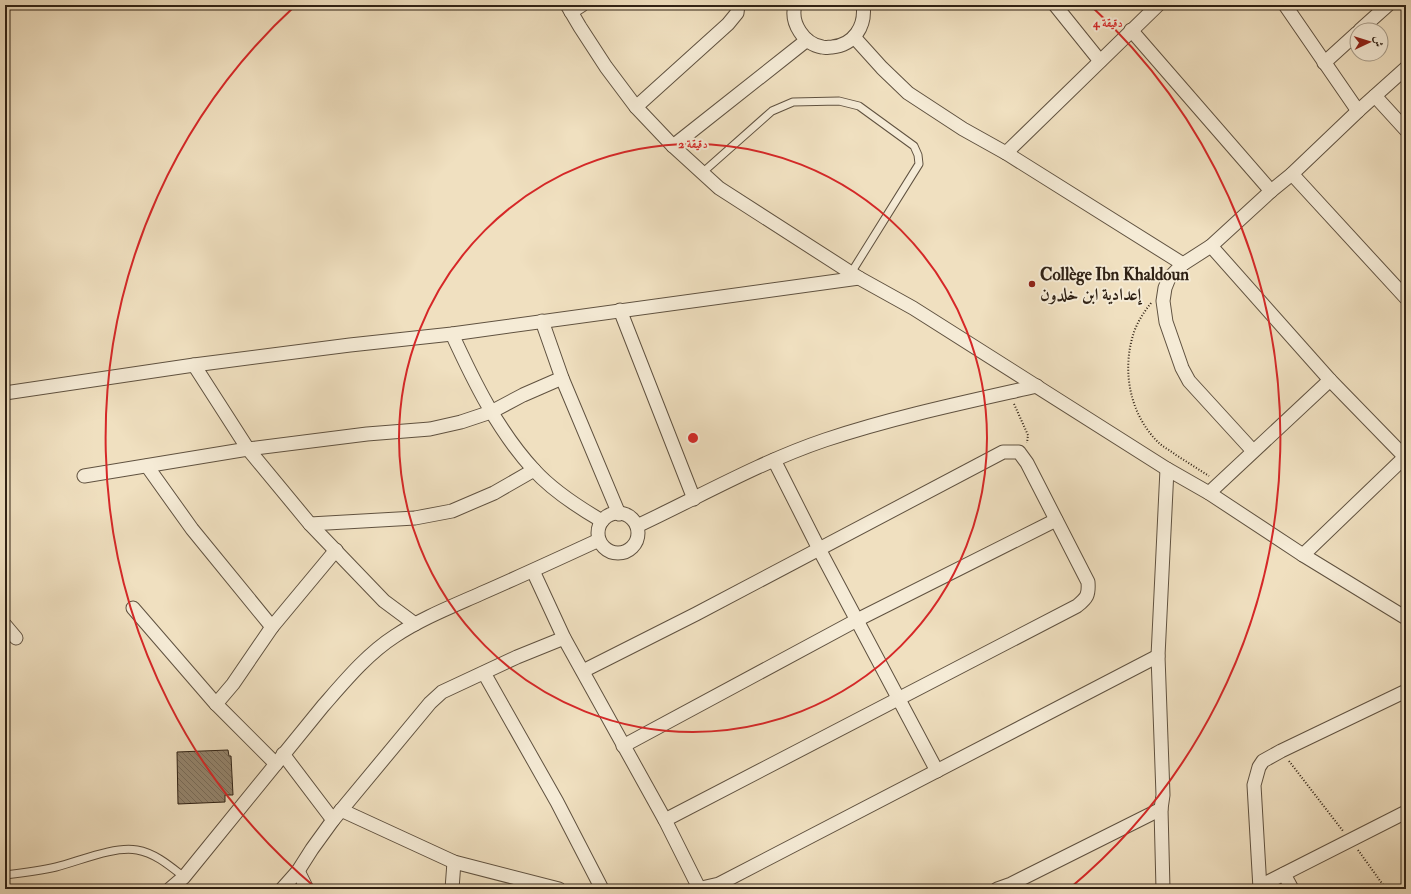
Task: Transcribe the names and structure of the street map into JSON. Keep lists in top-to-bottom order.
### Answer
{
  "places": ["Collège Ibn Khaldoun إعدادية ابن خلدون"],
  "north": "right",
  "rings": ["4 دقيقة", "2 دقيقة"]
}
